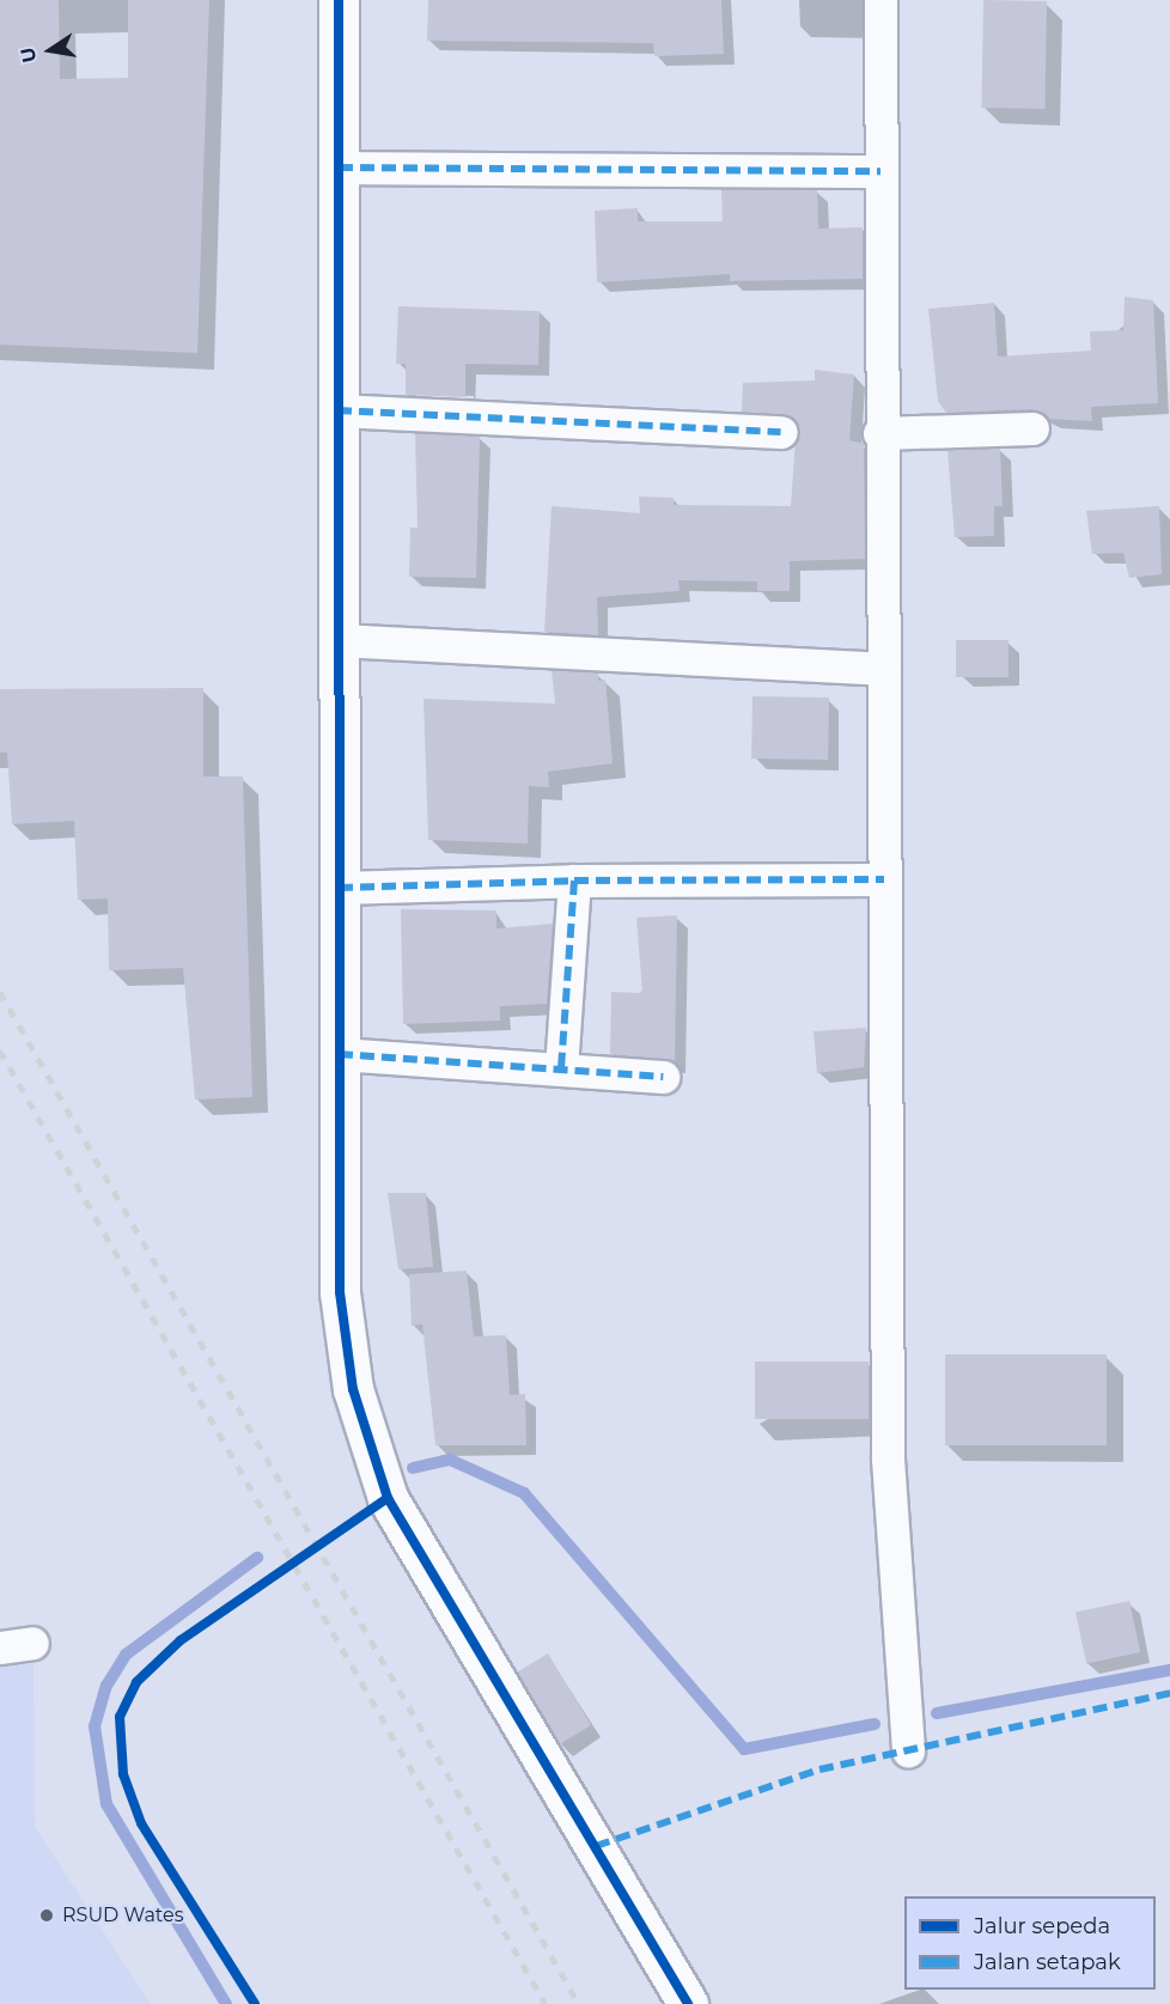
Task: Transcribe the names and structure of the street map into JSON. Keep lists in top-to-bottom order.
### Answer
{
  "places": ["RSUD Wates"],
  "legend": ["Jalur sepeda", "Jalan setapak"],
  "north": "left"
}
